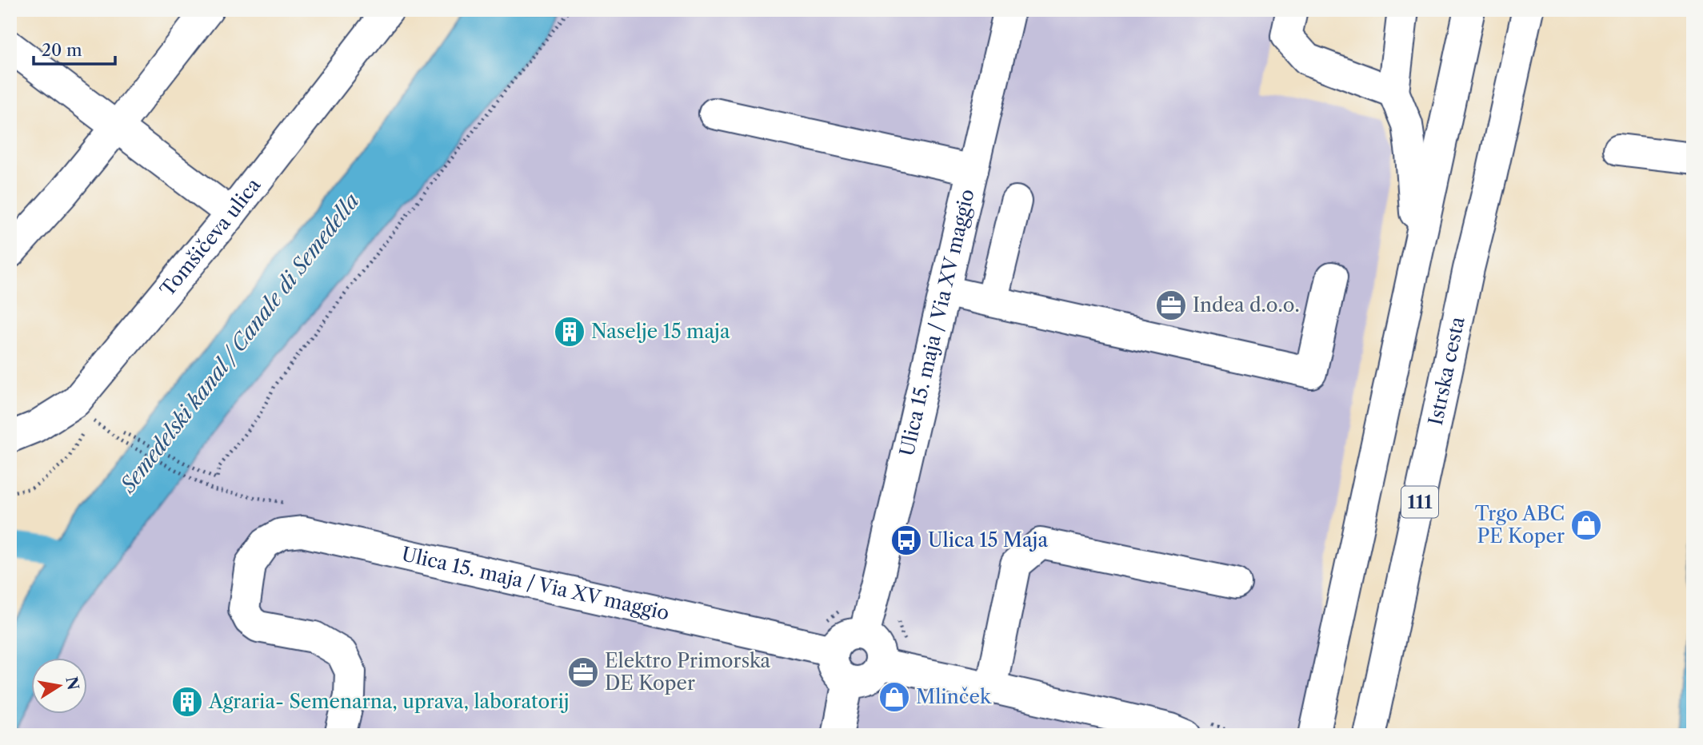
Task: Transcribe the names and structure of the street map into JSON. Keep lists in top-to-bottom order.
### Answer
{
  "streets": {
    "main road": [
      "Tomšičeva ulica",
      "Ulica 15. maja / Via XV maggio",
      "Istrska cesta",
      "111"
    ]
  },
  "water": ["Semedelski kanal / Canale di Semedella"],
  "places": {
    "office": ["Indea d.o.o.", "Elektro Primorska DE Koper"],
    "building": ["Naselje 15 maja", "Agraria- Semenarna, uprava, laboratorij"],
    "shop": ["Trgo ABC PE Koper", "Mlinček"],
    "bus stop": ["Ulica 15 Maja"]
  },
  "scale_bar": "20 m",
  "north": "right"
}
